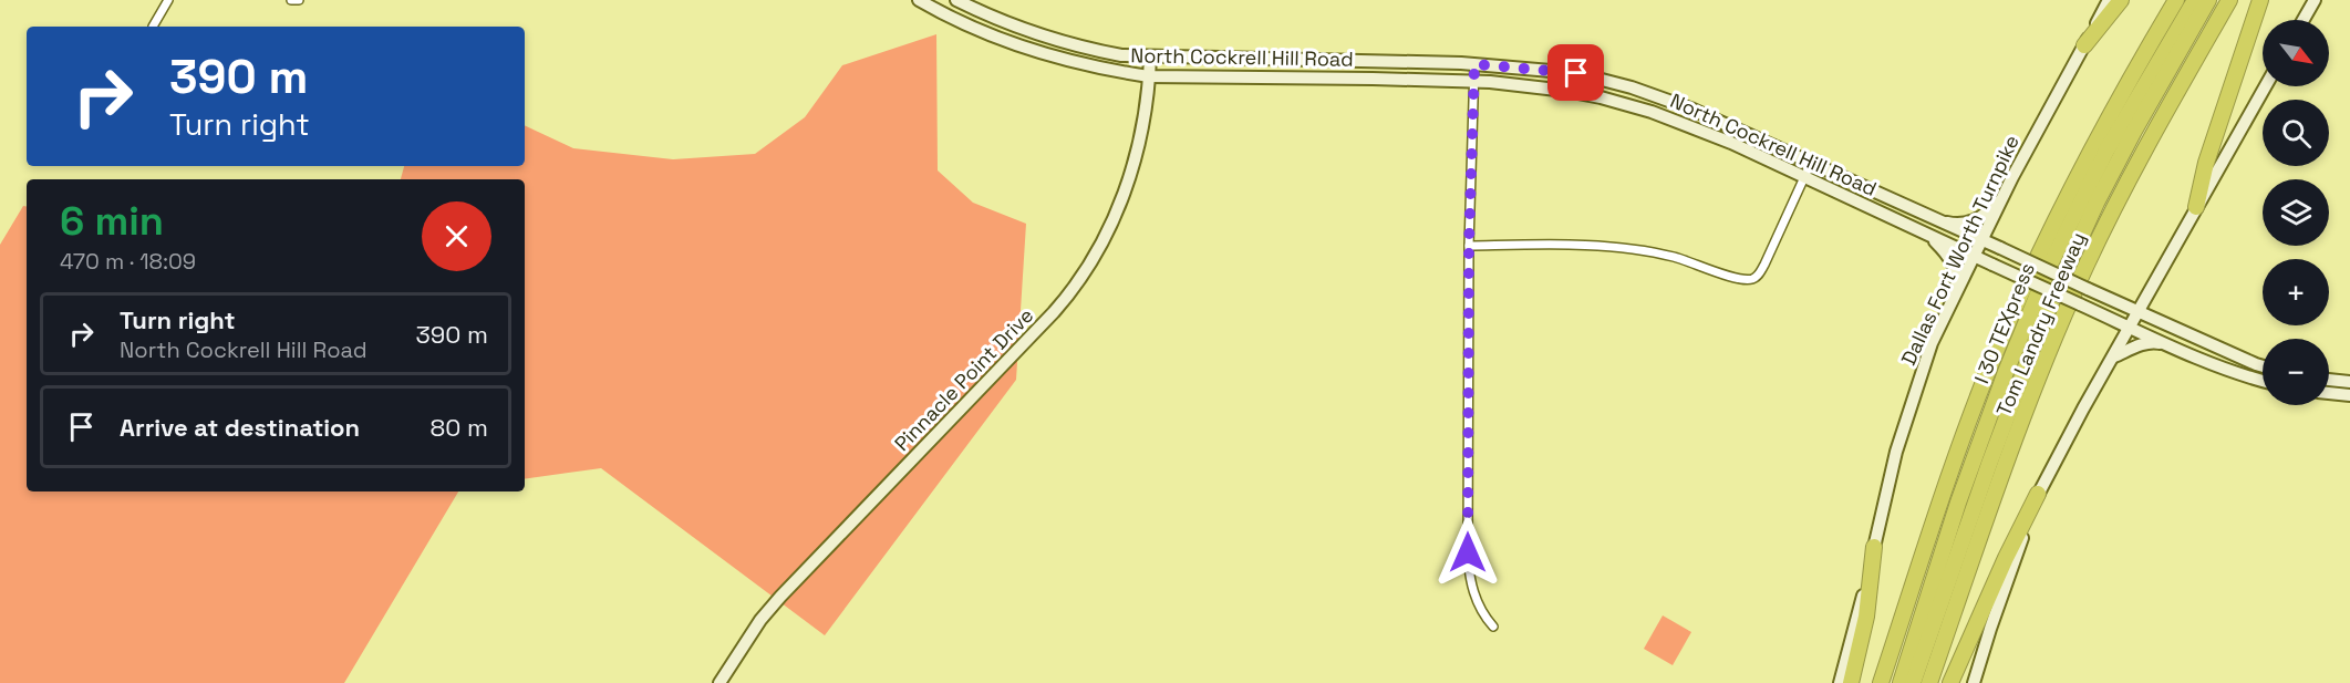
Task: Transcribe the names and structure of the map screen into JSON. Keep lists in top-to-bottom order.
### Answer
{
  "streets": {
    "highway": ["I 30 TEXpress", "Tom Landry Freeway"],
    "main road": ["North Cockrell Hill Road", "Dallas Fort Worth Turnpike", "Pinnacle Point Drive"]
  },
  "crossings": [
    ["North Cockrell Hill Road", "Dallas Fort Worth Turnpike"],
    ["North Cockrell Hill Road", "Pinnacle Point Drive"]
  ],
  "north": "bottom right",
  "page": {
    "map_buttons": ["+", "−"],
    "turn": ["390 m", "Turn right"],
    "heading": ["6 min", "470 m · 18:09"],
    "list": [
      {
        "name": "Turn right",
        "note": "North Cockrell Hill Road",
        "value": "390 m"
      },
      {
        "name": "Arrive at destination",
        "value": "80 m"
      }
    ]
  }
}
